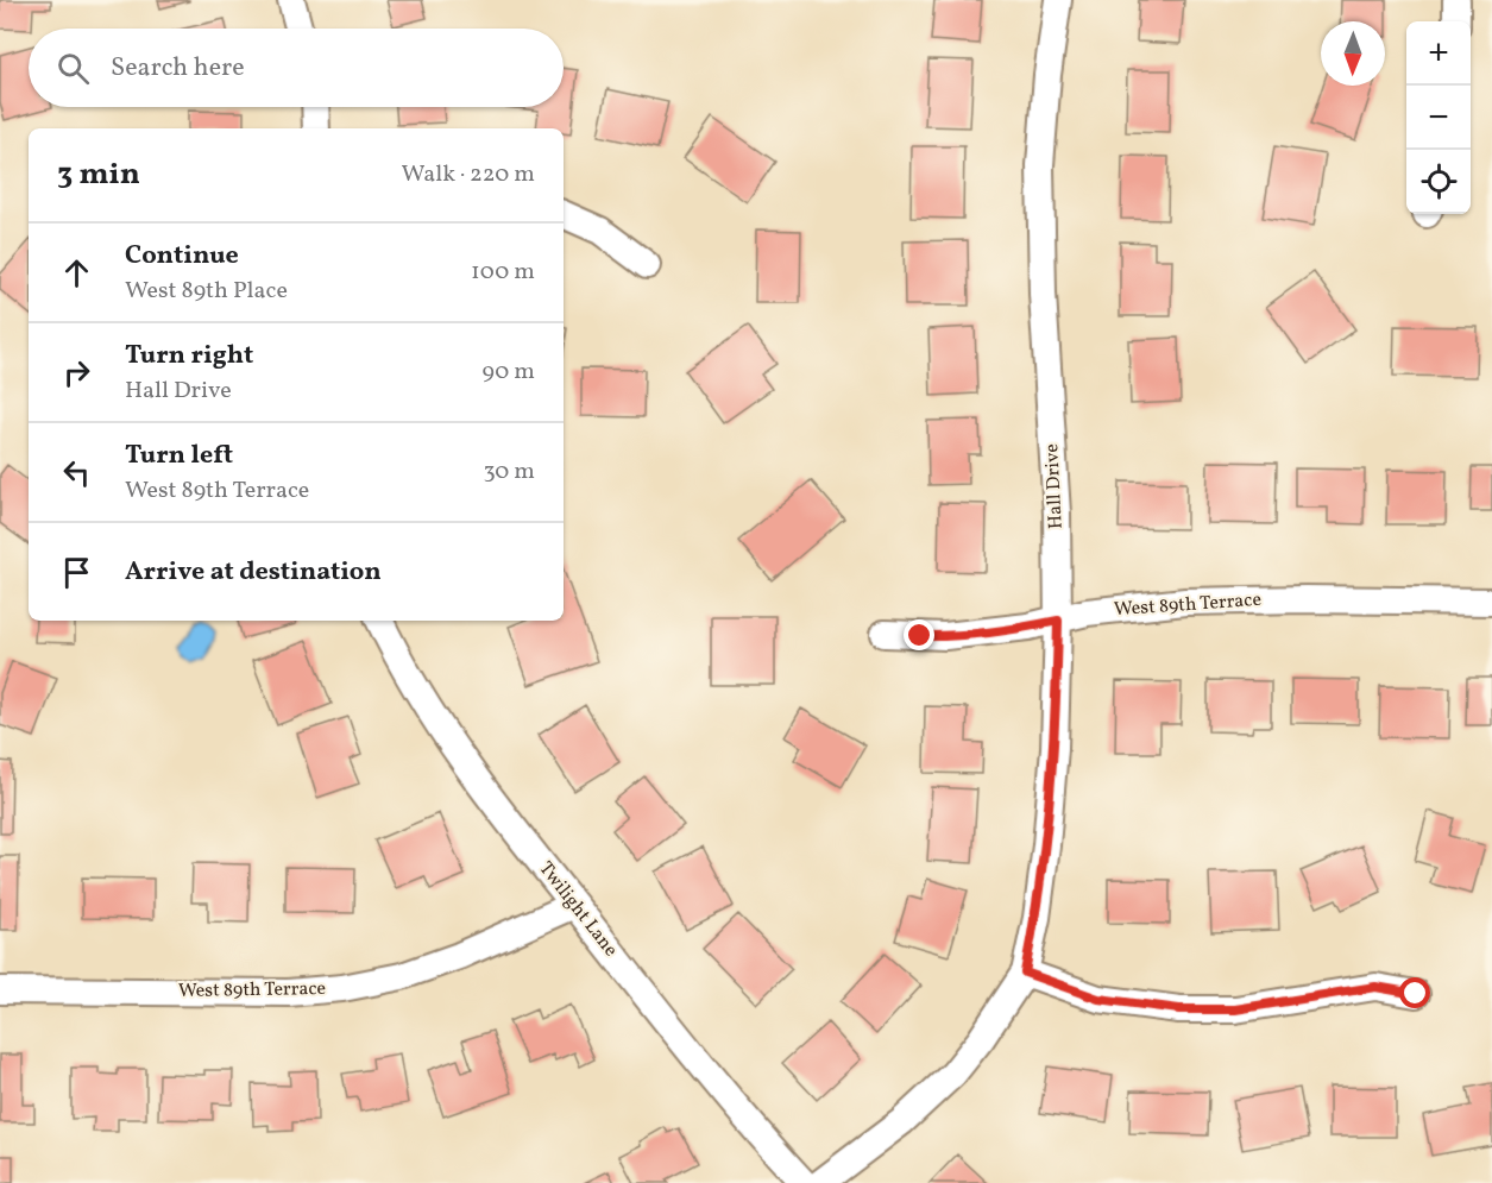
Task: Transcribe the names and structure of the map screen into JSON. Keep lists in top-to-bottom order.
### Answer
{
  "streets": {
    "street": ["Hall Drive", "West 89th Terrace", "Twilight Lane"]
  },
  "crossings": [
    ["Hall Drive", "West 89th Terrace"],
    ["West 89th Terrace", "Twilight Lane"]
  ],
  "north": "bottom",
  "page": {
    "map_buttons": ["+", "−"],
    "search": "Search here",
    "heading": ["3 min", "Walk · 220 m"],
    "list": [
      ["Continue", "West 89th Place", "100 m"],
      ["Turn right", "Hall Drive", "90 m"],
      ["Turn left", "West 89th Terrace", "30 m"],
      "Arrive at destination"
    ]
  }
}
